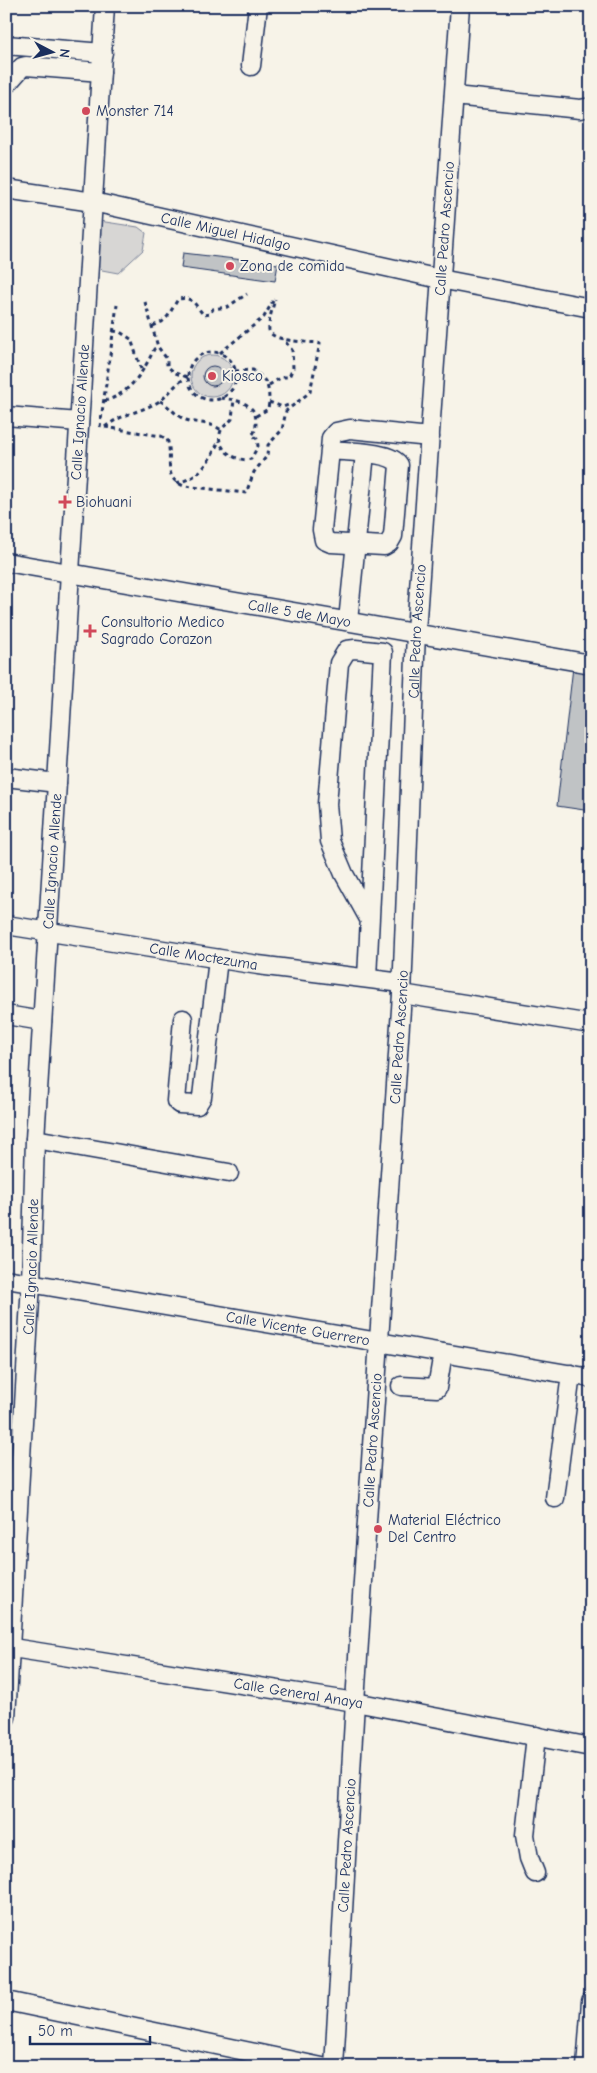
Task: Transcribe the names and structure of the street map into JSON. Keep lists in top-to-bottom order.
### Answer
{
  "streets": {
    "street": [
      "Calle Pedro Ascencio",
      "Calle Miguel Hidalgo",
      "Calle Ignacio Allende",
      "Calle 5 de Mayo",
      "Calle Moctezuma",
      "Calle Vicente Guerrero",
      "Calle General Anaya"
    ]
  },
  "crossings": [
    ["Calle Pedro Ascencio", "Calle Miguel Hidalgo"],
    ["Calle Pedro Ascencio", "Calle 5 de Mayo"],
    ["Calle Pedro Ascencio", "Calle Moctezuma"],
    ["Calle Pedro Ascencio", "Calle Vicente Guerrero"],
    ["Calle Pedro Ascencio", "Calle General Anaya"],
    ["Calle Miguel Hidalgo", "Calle Ignacio Allende"],
    ["Calle Ignacio Allende", "Calle 5 de Mayo"],
    ["Calle Ignacio Allende", "Calle Moctezuma"],
    ["Calle Ignacio Allende", "Calle Vicente Guerrero"],
    ["Calle Ignacio Allende", "Calle General Anaya"]
  ],
  "places": {
    "other": [
      "Monster 714",
      "Zona de comida",
      "Kiosco",
      "Material Eléctrico Del Centro"
    ],
    "health": ["Biohuani", "Consultorio Medico Sagrado Corazon"]
  },
  "scale_bar": "50 m",
  "north": "right"
}
